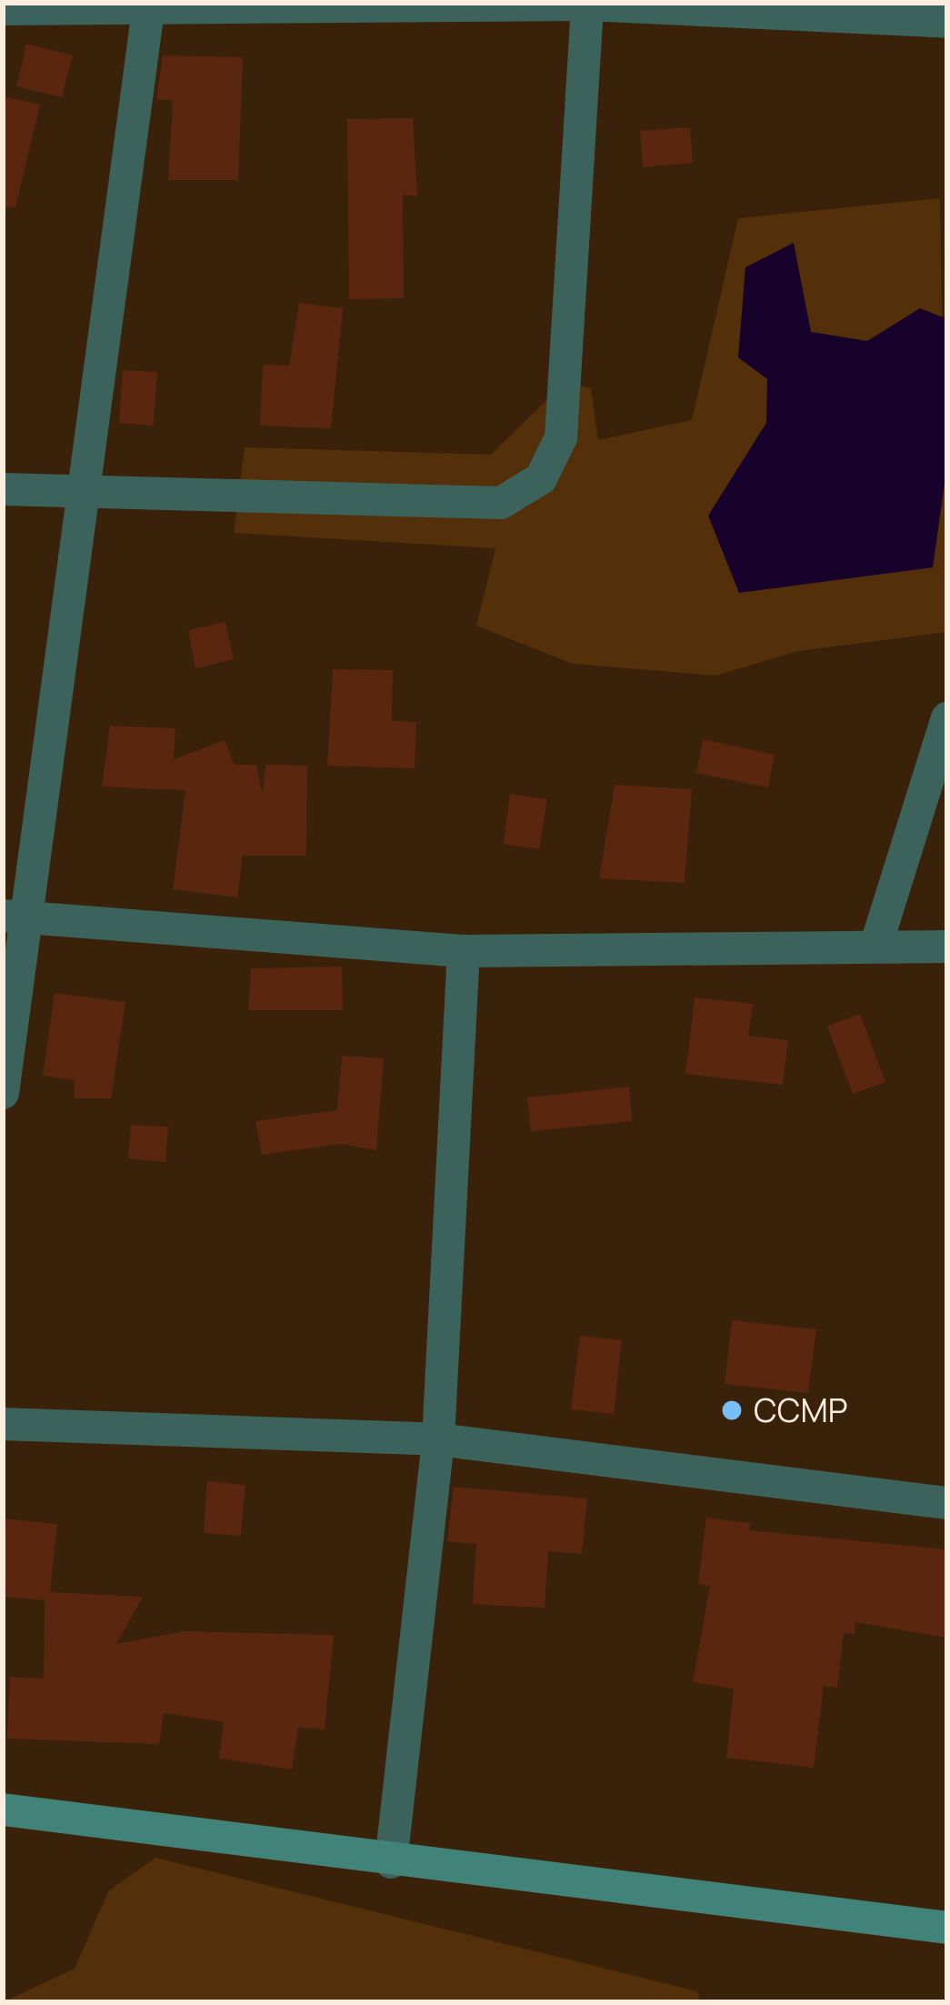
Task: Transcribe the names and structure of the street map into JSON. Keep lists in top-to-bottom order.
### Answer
{
  "places": ["CCMP"]
}
